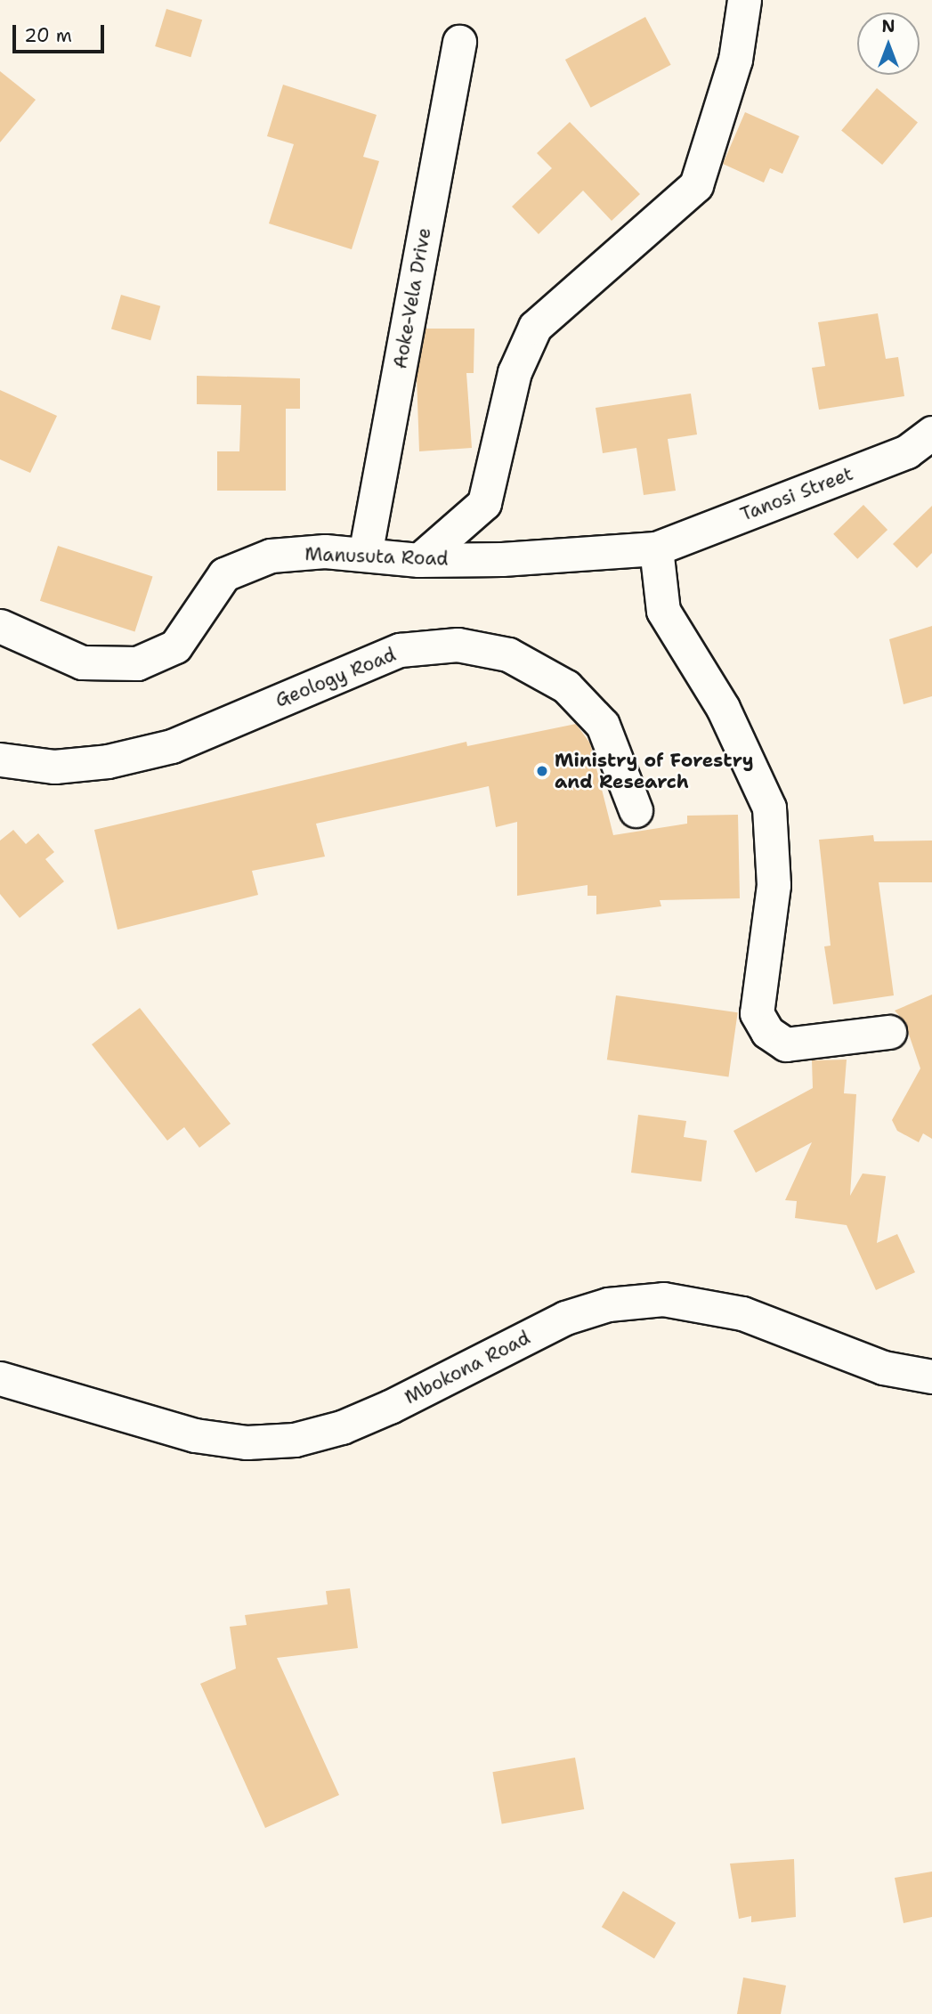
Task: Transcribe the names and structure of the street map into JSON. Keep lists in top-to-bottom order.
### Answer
{
  "streets": {
    "street": [
      "Aoke-Vela Drive",
      "Tanosi Street",
      "Manusuta Road",
      "Geology Road",
      "Mbokona Road"
    ]
  },
  "crossings": [
    ["Aoke-Vela Drive", "Manusuta Road"],
    ["Tanosi Street", "Manusuta Road"]
  ],
  "places": ["Ministry of Forestry and Research"],
  "scale_bar": "20 m",
  "north": "top"
}
